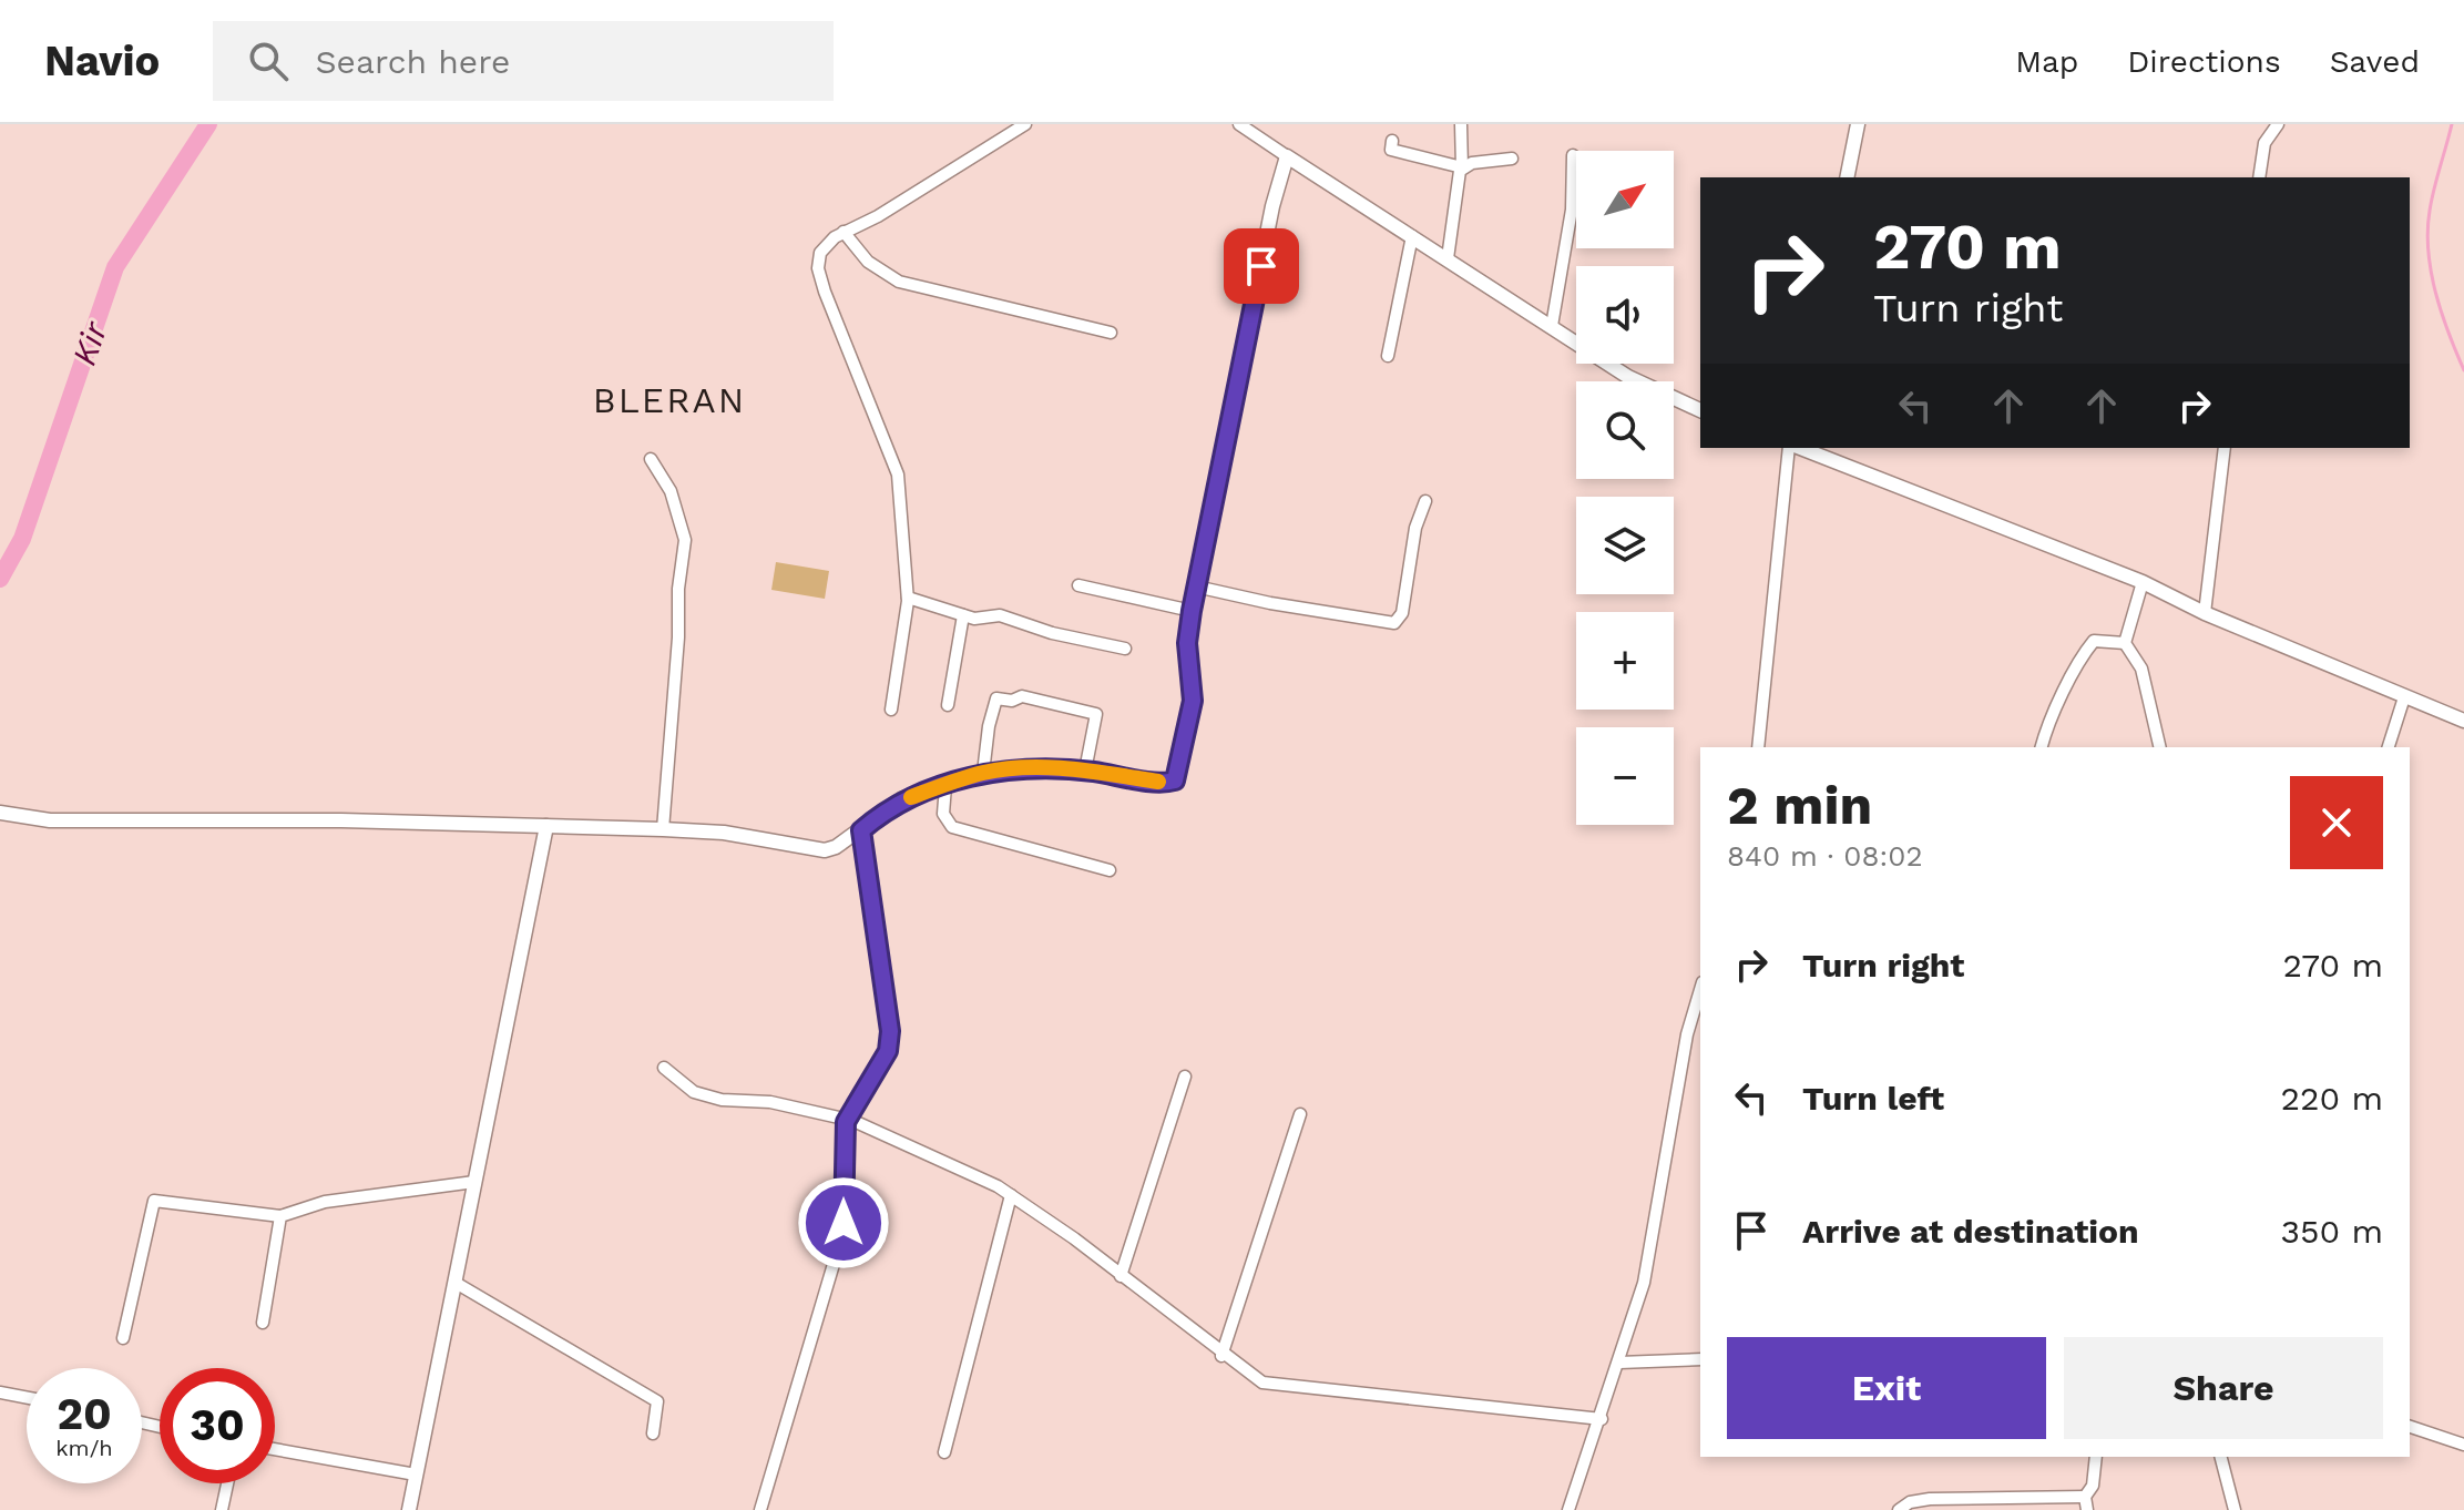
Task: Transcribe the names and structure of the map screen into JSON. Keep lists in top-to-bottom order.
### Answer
{
  "districts": ["BLERAN"],
  "water": ["Kir"],
  "north": "top right",
  "page": {
    "header": "Navio",
    "search": "Search here",
    "nav": ["Map", "Directions", "Saved"],
    "map_buttons": ["+", "−"],
    "turn": ["270 m", "Turn right"],
    "heading": ["2 min", "840 m · 08:02"],
    "list": [
      {
        "name": "Turn right",
        "value": "270 m"
      },
      {
        "name": "Turn left",
        "value": "220 m"
      },
      {
        "name": "Arrive at destination",
        "value": "350 m"
      }
    ],
    "buttons": ["Exit", "Share"],
    "speed": "20 km/h",
    "limit": "30"
  }
}
